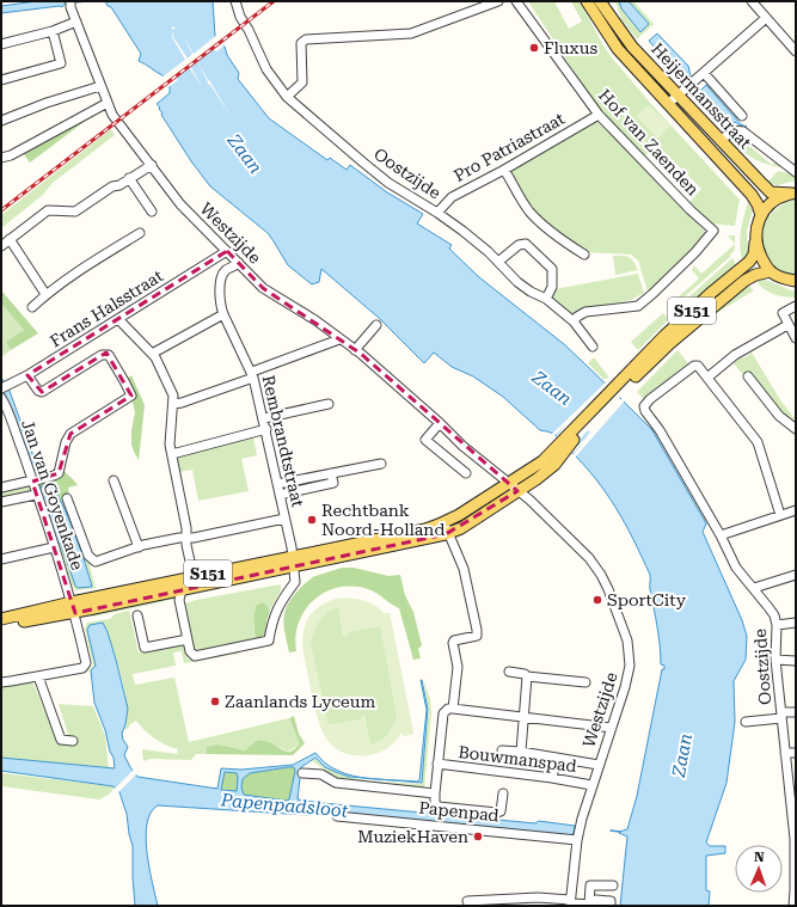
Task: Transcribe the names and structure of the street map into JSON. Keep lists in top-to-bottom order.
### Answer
{
  "streets": {
    "main road": ["Heijermansstraat", "S151"],
    "street": [
      "Hof van Zaenden",
      "Pro Patriastraat",
      "Oostzijde",
      "Westzijde",
      "Frans Halsstraat",
      "Rembrandtstraat",
      "Jan van Goyenkade",
      "Bouwmanspad",
      "Papenpad"
    ]
  },
  "crossings": [
    ["Heijermansstraat", "S151"],
    ["Hof van Zaenden", "Pro Patriastraat"],
    ["Hof van Zaenden", "Oostzijde"],
    ["Pro Patriastraat", "Oostzijde"],
    ["Westzijde", "Frans Halsstraat"],
    ["Westzijde", "S151"],
    ["Westzijde", "Rembrandtstraat"],
    ["Westzijde", "Bouwmanspad"],
    ["Westzijde", "Papenpad"],
    ["S151", "Rembrandtstraat"],
    ["S151", "Jan van Goyenkade"]
  ],
  "water": ["Zaan", "Papenpadsloot"],
  "places": [
    "Fluxus",
    "Rechtbank Noord-Holland",
    "SportCity",
    "Zaanlands Lyceum",
    "MuziekHaven"
  ],
  "north": "top"
}
